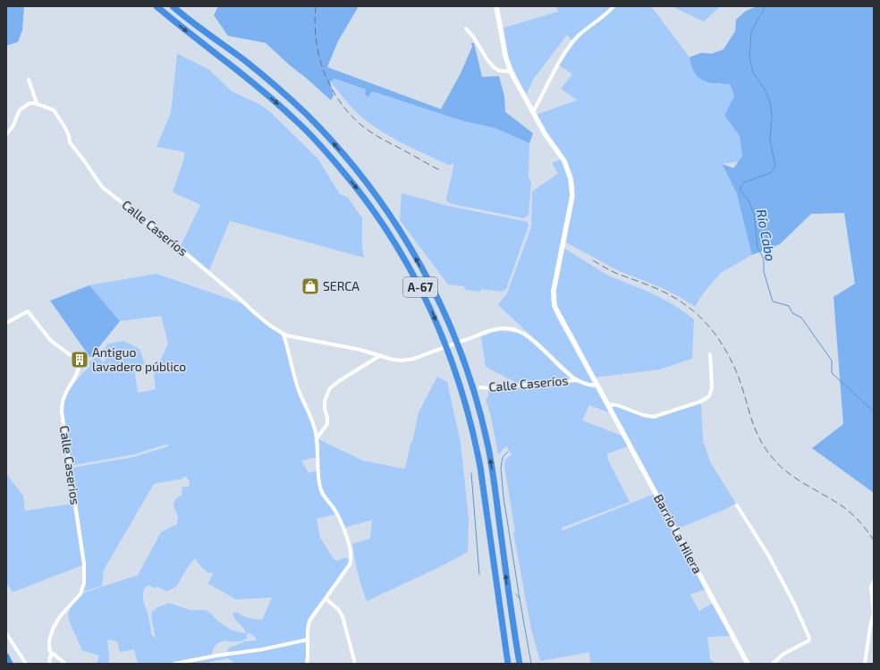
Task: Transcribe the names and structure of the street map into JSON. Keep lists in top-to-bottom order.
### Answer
{
  "streets": {
    "highway": ["A-67"],
    "street": ["Calle Caseríos", "Calle Caserios", "Barrio La Hilera"]
  },
  "crossings": [
    ["Calle Caseríos", "Barrio La Hilera"]
  ],
  "water": ["Río Cabo"],
  "places": {
    "shop": ["SERCA"],
    "building": ["Antiguo lavadero público"]
  }
}
